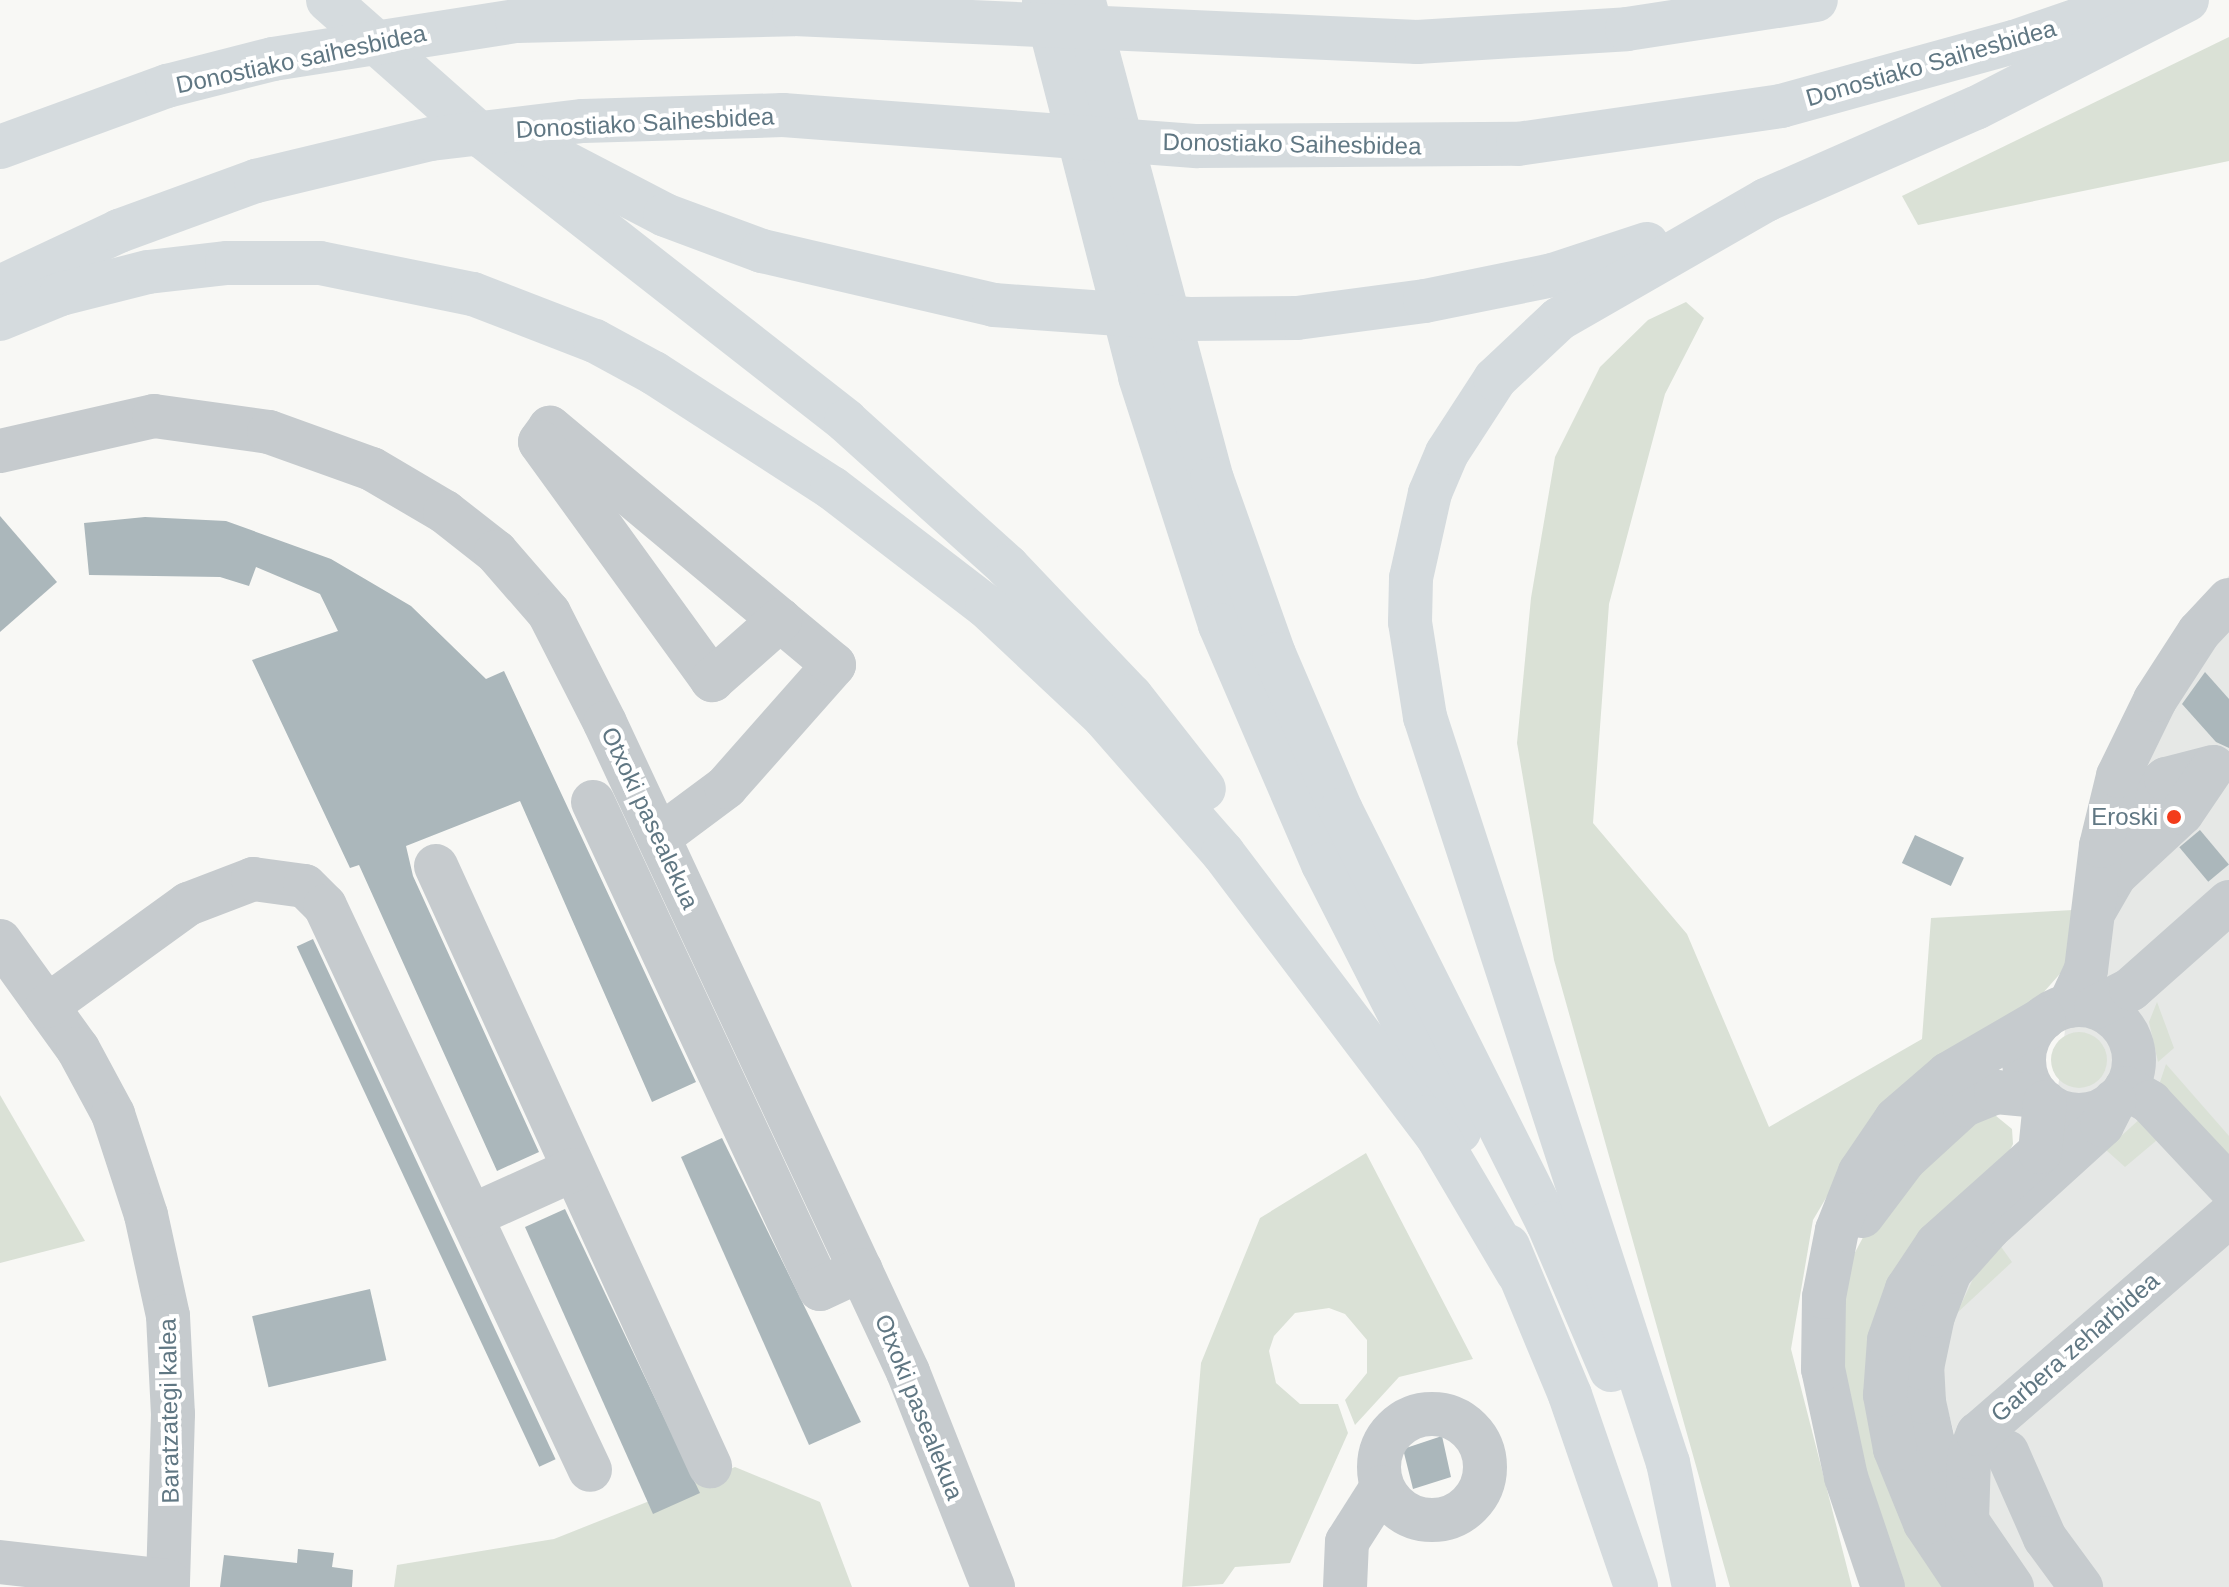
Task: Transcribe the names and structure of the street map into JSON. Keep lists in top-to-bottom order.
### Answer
{
  "streets": {
    "highway": ["Donostiako saihesbidea", "Donostiako Saihesbidea"],
    "street": ["Otxoki pasealekua", "Garbera zeharbidea", "Baratzategi kalea"]
  },
  "places": ["Eroski"]
}
